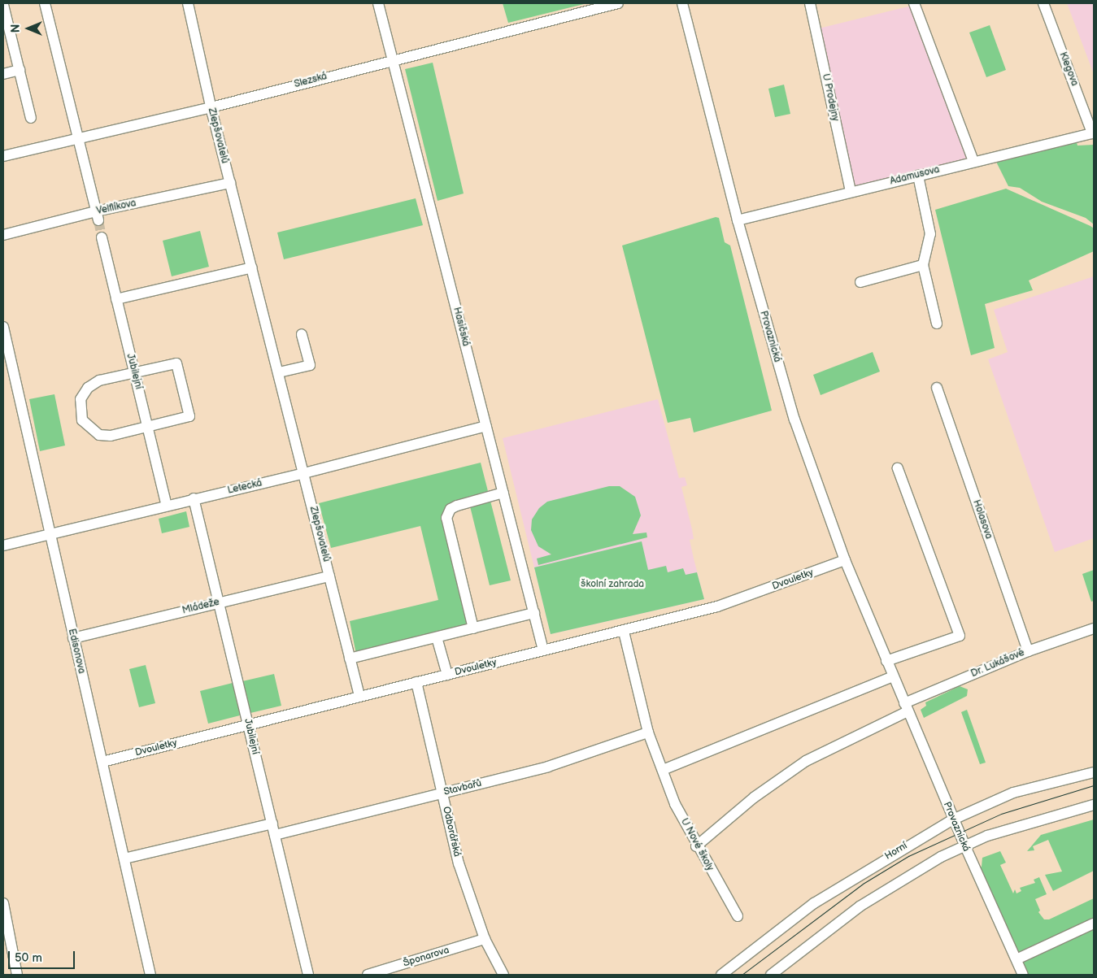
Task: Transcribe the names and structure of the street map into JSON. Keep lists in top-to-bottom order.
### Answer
{
  "streets": {
    "street": [
      "Klegova",
      "Slezská",
      "U Prodejny",
      "Zlepšovatelů",
      "Adamusova",
      "Velflíkova",
      "Hasičská",
      "Provaznická",
      "Jubilejní",
      "Letecká",
      "Holasova",
      "Dvouletky",
      "Mládeže",
      "Edisonova",
      "Dr. Lukášové",
      "Stavbařů",
      "Odborářská",
      "U Nové školy",
      "Horní",
      "Šponarova"
    ]
  },
  "crossings": [
    ["Klegova", "Adamusova"],
    ["Slezská", "Zlepšovatelů"],
    ["Slezská", "Hasičská"],
    ["U Prodejny", "Adamusova"],
    ["Zlepšovatelů", "Velflíkova"],
    ["Zlepšovatelů", "Letecká"],
    ["Zlepšovatelů", "Dvouletky"],
    ["Zlepšovatelů", "Mládeže"],
    ["Adamusova", "Provaznická"],
    ["Hasičská", "Letecká"],
    ["Hasičská", "Dvouletky"],
    ["Provaznická", "Dvouletky"],
    ["Provaznická", "Dr. Lukášové"],
    ["Provaznická", "Horní"],
    ["Jubilejní", "Letecká"],
    ["Jubilejní", "Dvouletky"],
    ["Jubilejní", "Mládeže"],
    ["Jubilejní", "Stavbařů"],
    ["Letecká", "Edisonova"],
    ["Holasova", "Dr. Lukášové"],
    ["Dvouletky", "Edisonova"],
    ["Dvouletky", "Odborářská"],
    ["Dvouletky", "U Nové školy"],
    ["Mládeže", "Edisonova"],
    ["Dr. Lukášové", "U Nové školy"],
    ["Stavbařů", "Odborářská"],
    ["Stavbařů", "U Nové školy"],
    ["Odborářská", "Šponarova"]
  ],
  "parks": ["školní zahrada"],
  "scale_bar": "50 m",
  "north": "left"
}
